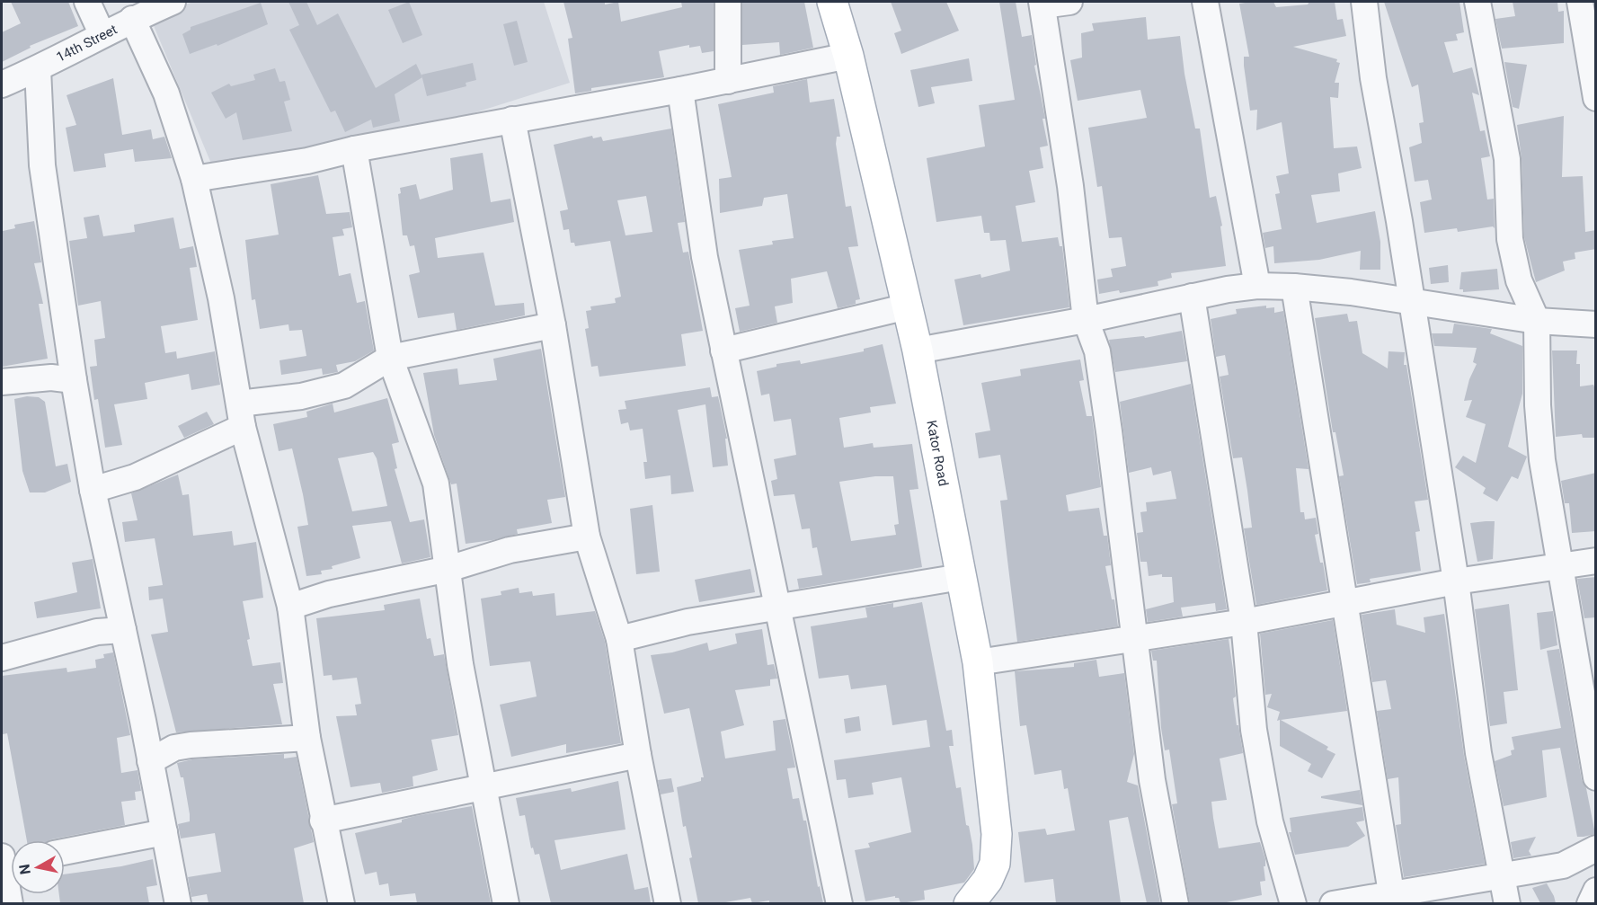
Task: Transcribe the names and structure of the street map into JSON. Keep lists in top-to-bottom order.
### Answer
{
  "streets": {
    "main road": ["Kator Road"],
    "street": ["14th Street"]
  },
  "north": "left"
}
